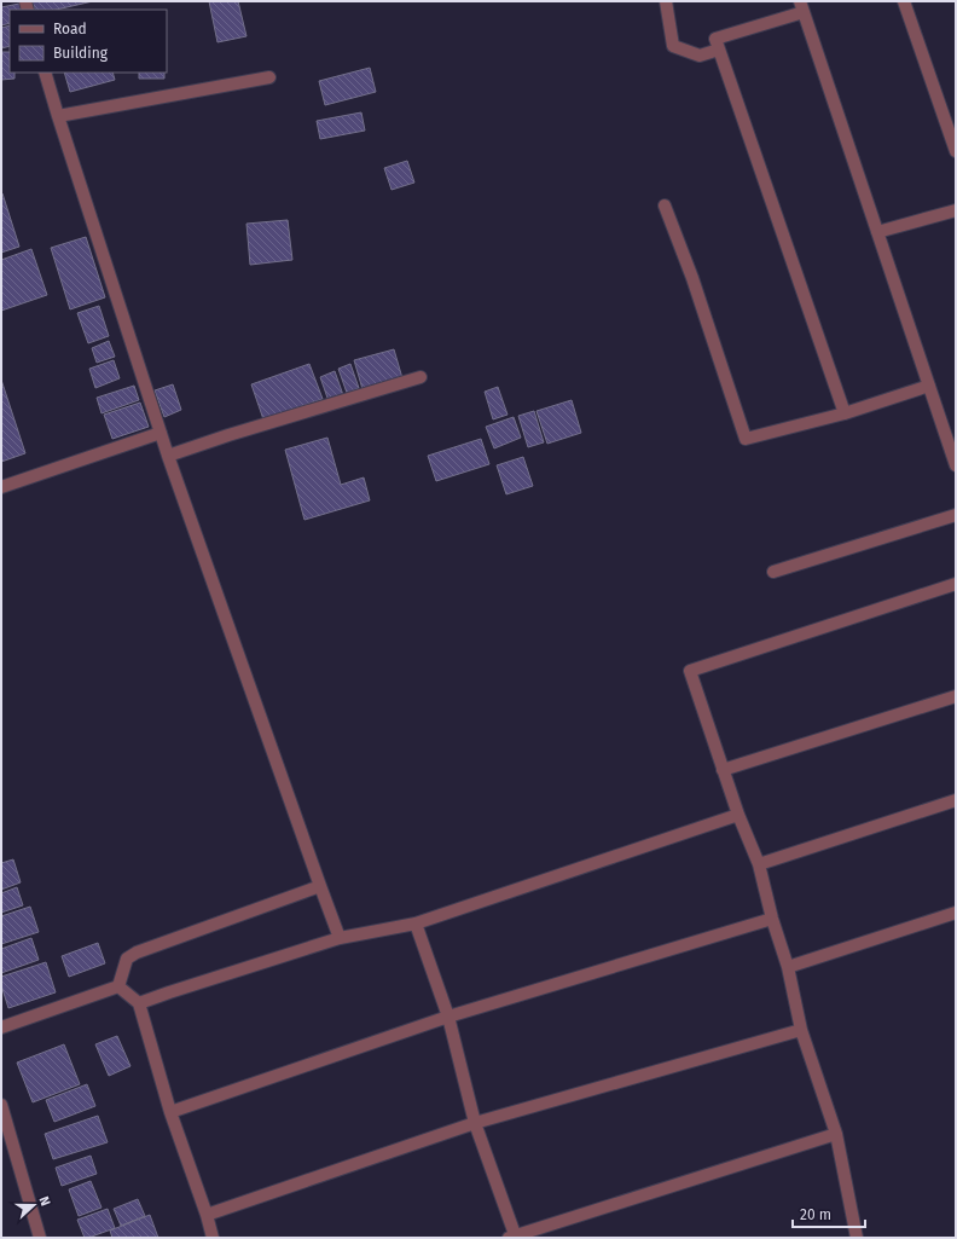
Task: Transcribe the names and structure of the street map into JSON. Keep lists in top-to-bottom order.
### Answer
{
  "legend": ["Road", "Building"],
  "scale_bar": "20 m",
  "north": "right"
}
